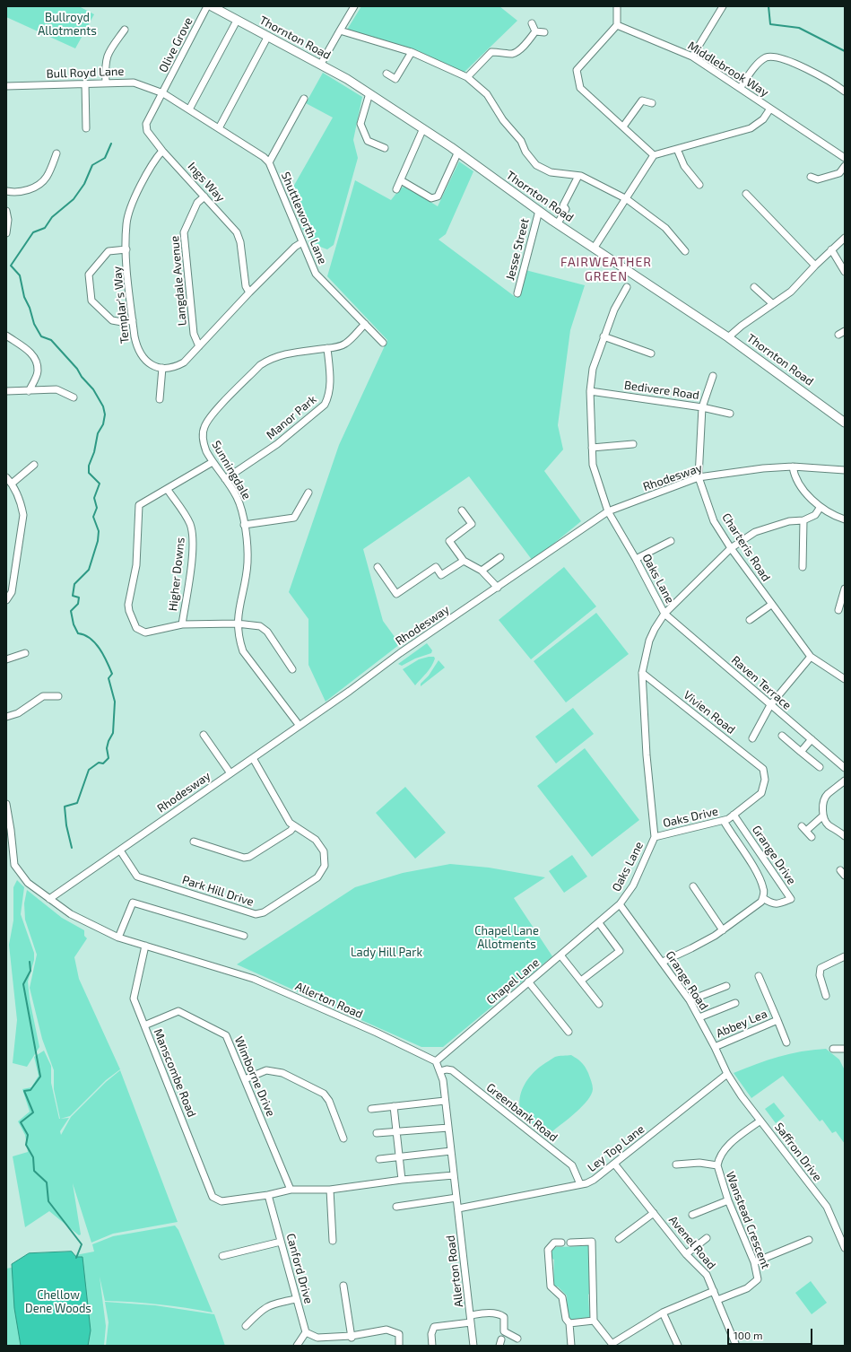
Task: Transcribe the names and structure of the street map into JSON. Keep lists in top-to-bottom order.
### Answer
{
  "streets": {
    "main road": ["Thornton Road"],
    "street": [
      "Olive Grove",
      "Middlebrook Way",
      "Bull Royd Lane",
      "Ings Way",
      "Shuttleworth Lane",
      "Jesse Street",
      "Langdale Avenue",
      "Templar's Way",
      "Bedivere Road",
      "Manor Park",
      "Sunningdale",
      "Rhodesway",
      "Charteris Road",
      "Higher Downs",
      "Oaks Lane",
      "Raven Terrace",
      "Vivien Road",
      "Oaks Drive",
      "Grange Drive",
      "Park Hill Drive",
      "Grange Road",
      "Chapel Lane",
      "Allerton Road",
      "Abbey Lea",
      "Manscombe Road",
      "Wimborne Drive",
      "Greenbank Road",
      "Ley Top Lane",
      "Saffron Drive",
      "Wanstead Crescent",
      "Avenel Road",
      "Canford Drive"
    ]
  },
  "crossings": [
    ["Thornton Road", "Jesse Street"],
    ["Olive Grove", "Bull Royd Lane"],
    ["Olive Grove", "Ings Way"],
    ["Olive Grove", "Shuttleworth Lane"],
    ["Bull Royd Lane", "Ings Way"],
    ["Bull Royd Lane", "Shuttleworth Lane"],
    ["Ings Way", "Shuttleworth Lane"],
    ["Ings Way", "Langdale Avenue"],
    ["Ings Way", "Templar's Way"],
    ["Shuttleworth Lane", "Sunningdale"],
    ["Bedivere Road", "Charteris Road"],
    ["Bedivere Road", "Oaks Lane"],
    ["Manor Park", "Sunningdale"],
    ["Sunningdale", "Rhodesway"],
    ["Rhodesway", "Charteris Road"],
    ["Rhodesway", "Oaks Lane"],
    ["Rhodesway", "Park Hill Drive"],
    ["Rhodesway", "Allerton Road"],
    ["Oaks Lane", "Raven Terrace"],
    ["Oaks Lane", "Vivien Road"],
    ["Oaks Lane", "Oaks Drive"],
    ["Oaks Lane", "Grange Road"],
    ["Oaks Lane", "Chapel Lane"],
    ["Vivien Road", "Oaks Drive"],
    ["Oaks Drive", "Grange Drive"],
    ["Grange Road", "Chapel Lane"],
    ["Grange Road", "Abbey Lea"],
    ["Grange Road", "Ley Top Lane"],
    ["Grange Road", "Saffron Drive"],
    ["Chapel Lane", "Allerton Road"],
    ["Allerton Road", "Manscombe Road"],
    ["Allerton Road", "Greenbank Road"],
    ["Allerton Road", "Ley Top Lane"],
    ["Manscombe Road", "Wimborne Drive"],
    ["Manscombe Road", "Canford Drive"],
    ["Greenbank Road", "Ley Top Lane"],
    ["Ley Top Lane", "Saffron Drive"],
    ["Ley Top Lane", "Avenel Road"],
    ["Saffron Drive", "Wanstead Crescent"],
    ["Wanstead Crescent", "Avenel Road"]
  ],
  "districts": ["FAIRWEATHER GREEN"],
  "parks": [
    "Bullroyd Allotments",
    "Chapel Lane Allotments",
    "Lady Hill Park",
    "Chellow Dene Woods"
  ],
  "scale_bar": "100 m"
}
